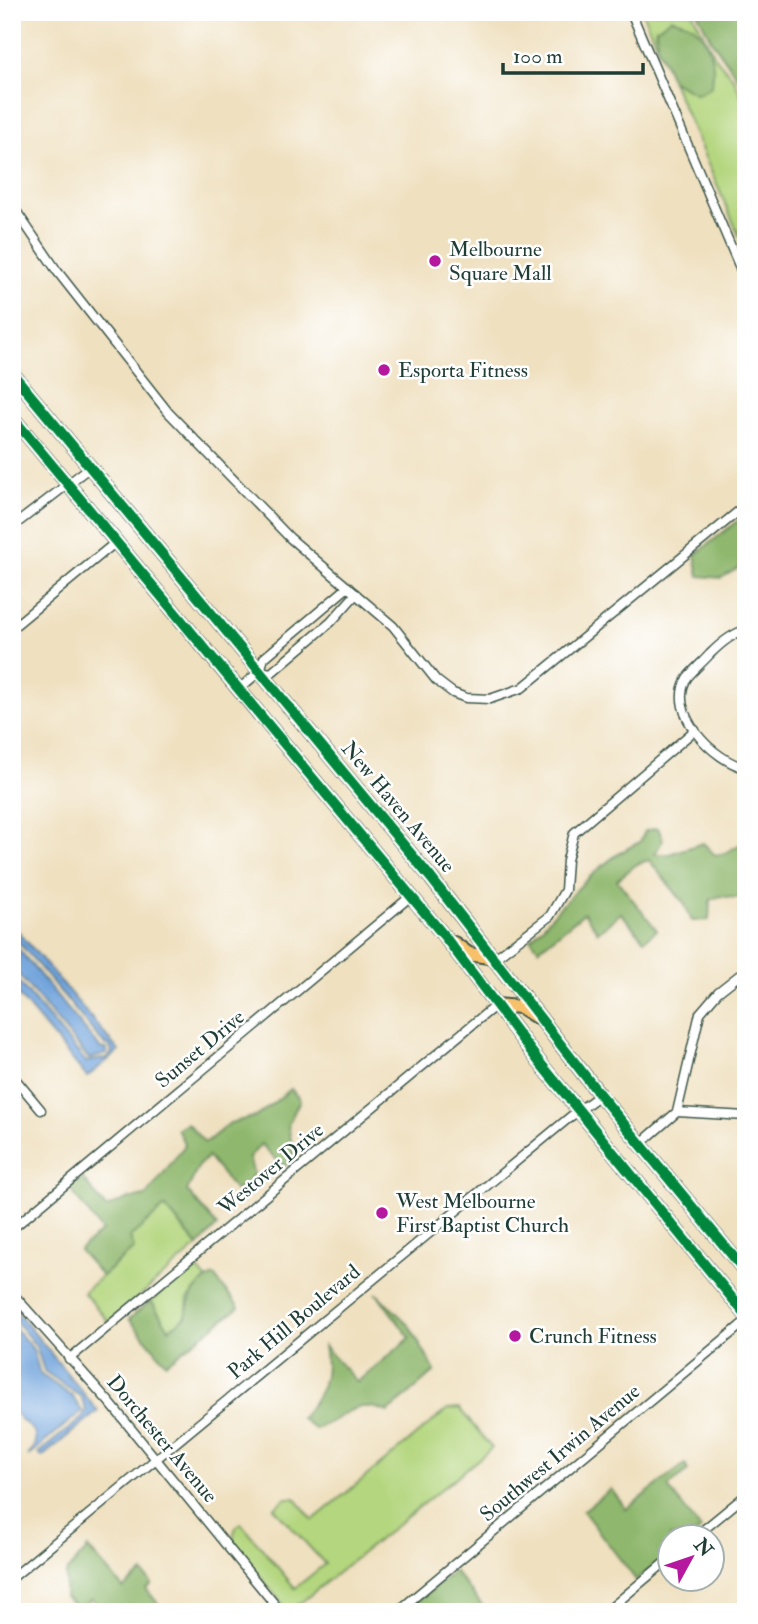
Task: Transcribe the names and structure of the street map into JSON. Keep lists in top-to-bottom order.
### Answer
{
  "streets": {
    "main road": ["New Haven Avenue"],
    "street": [
      "Sunset Drive",
      "Westover Drive",
      "Park Hill Boulevard",
      "Dorchester Avenue",
      "Southwest Irwin Avenue"
    ]
  },
  "crossings": [
    ["New Haven Avenue", "Park Hill Boulevard"],
    ["Westover Drive", "Dorchester Avenue"],
    ["Park Hill Boulevard", "Dorchester Avenue"]
  ],
  "places": [
    "Melbourne Square Mall",
    "Esporta Fitness",
    "West Melbourne First Baptist Church",
    "Crunch Fitness"
  ],
  "scale_bar": "100 m",
  "north": "top right"
}
